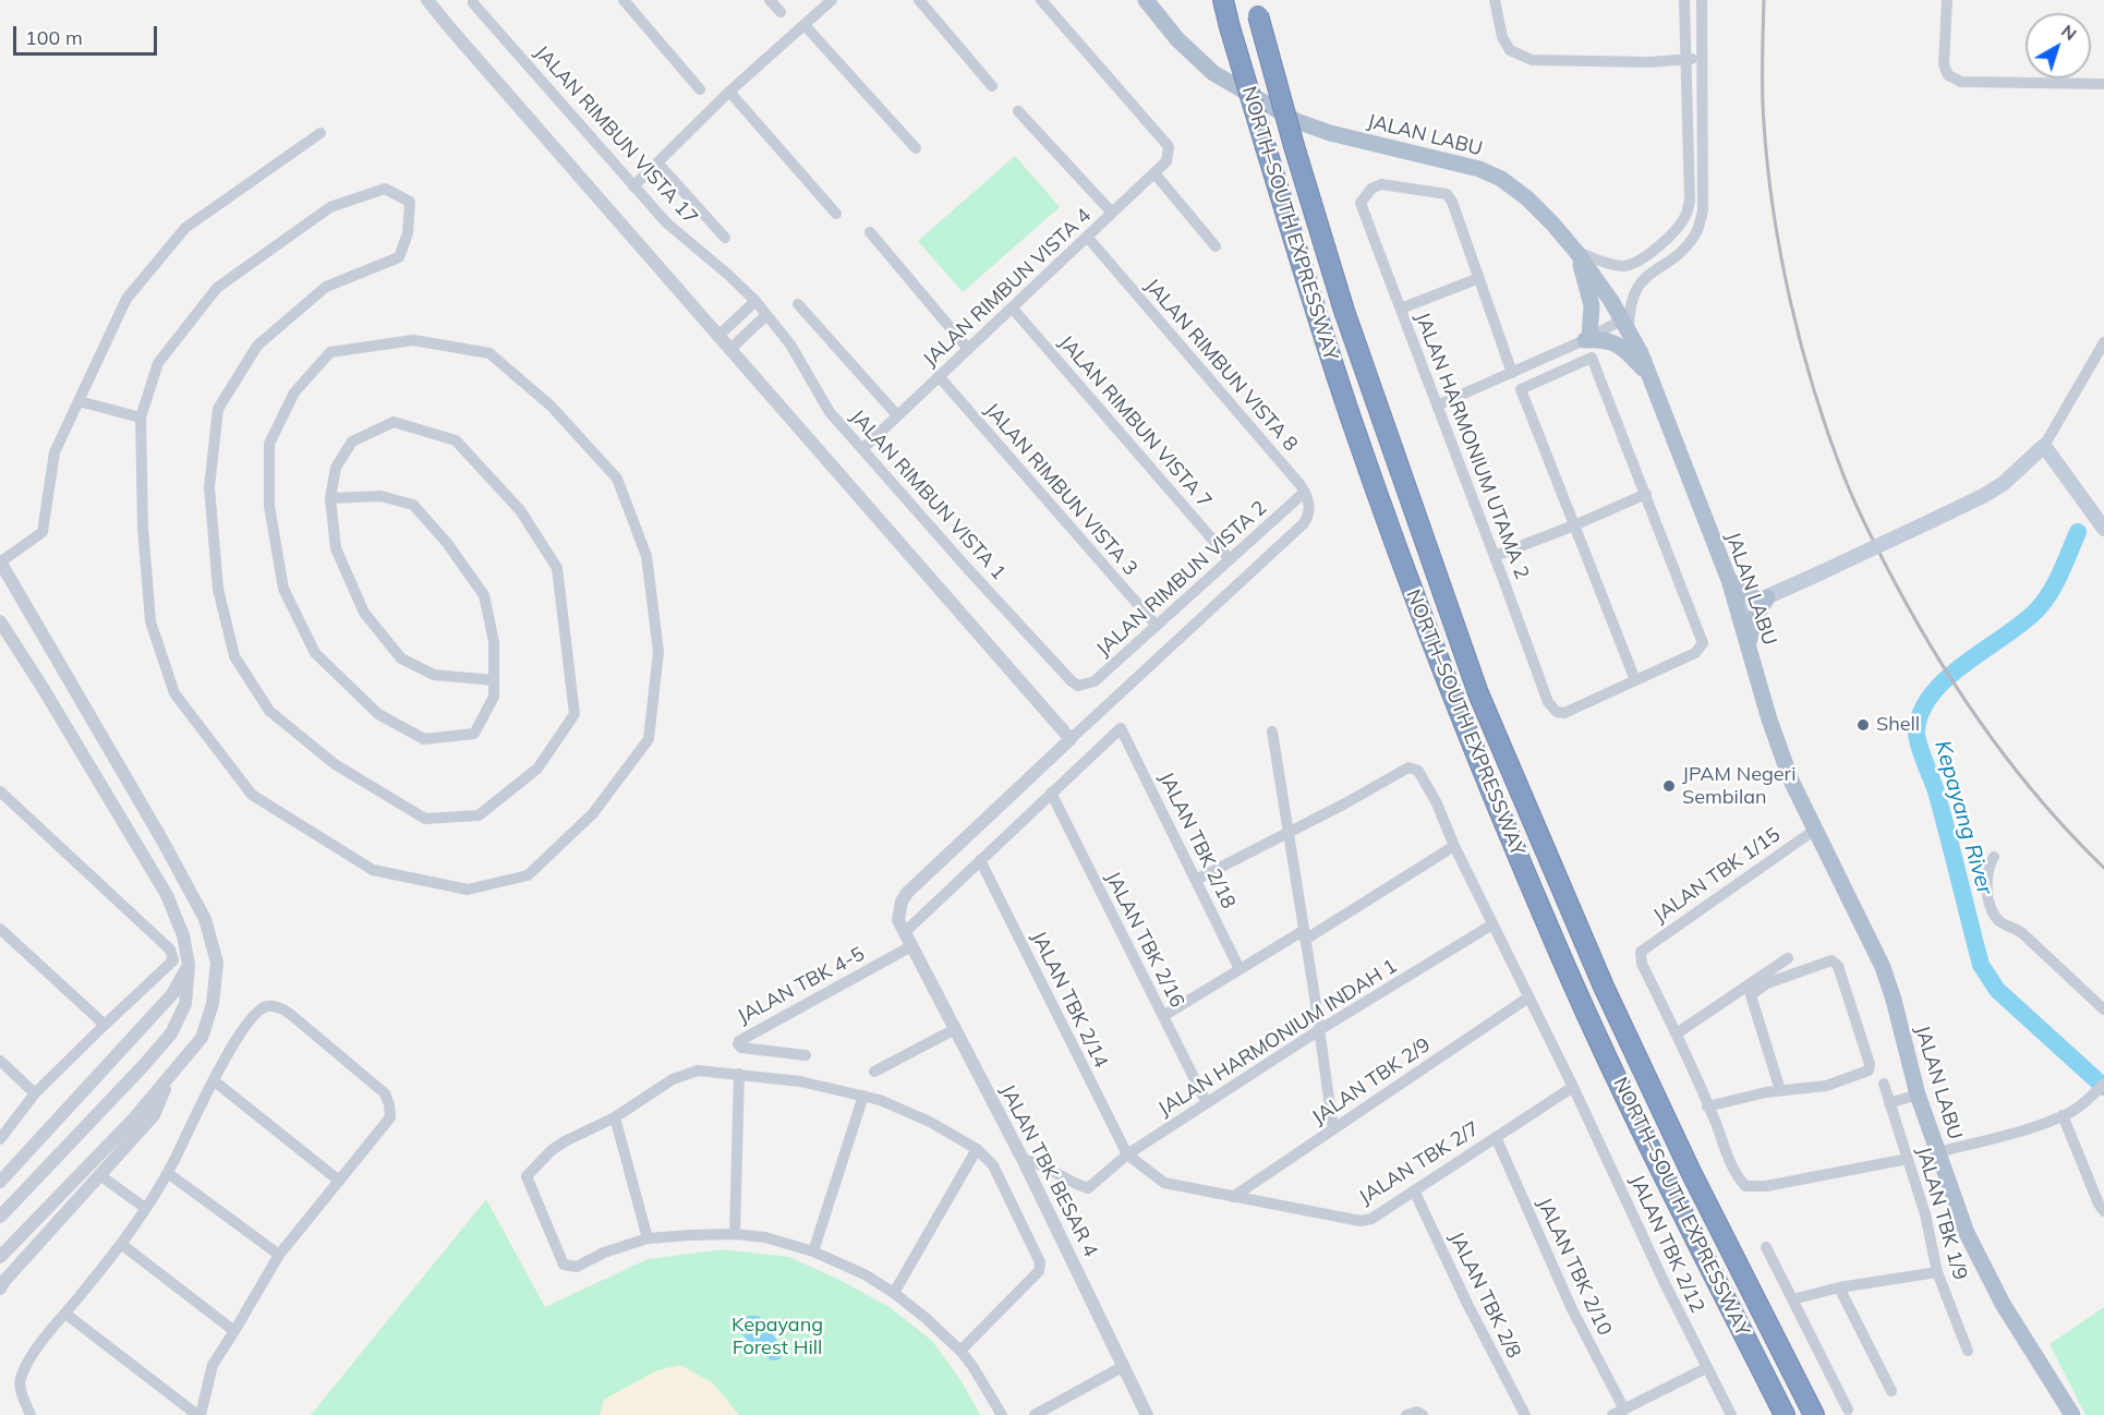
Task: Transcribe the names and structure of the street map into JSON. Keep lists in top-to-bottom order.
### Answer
{
  "streets": {
    "highway": ["NORTH–SOUTH EXPRESSWAY"],
    "main road": ["JALAN LABU"],
    "street": [
      "JALAN RIMBUN VISTA 17",
      "JALAN RIMBUN VISTA 4",
      "JALAN RIMBUN VISTA 8",
      "JALAN RIMBUN VISTA 7",
      "JALAN HARMONIUM UTAMA 2",
      "JALAN RIMBUN VISTA 3",
      "JALAN RIMBUN VISTA 1",
      "JALAN RIMBUN VISTA 2",
      "JALAN TBK 2/18",
      "JALAN TBK 1/15",
      "JALAN TBK 2/16",
      "JALAN TBK 4-5",
      "JALAN TBK 2/14",
      "JALAN HARMONIUM INDAH 1",
      "JALAN TBK 2/9",
      "JALAN TBK 2/7",
      "JALAN TBK BESAR 4",
      "JALAN TBK 1/9",
      "JALAN TBK 2/12",
      "JALAN TBK 2/10",
      "JALAN TBK 2/8"
    ]
  },
  "crossings": [
    ["JALAN RIMBUN VISTA 17", "JALAN RIMBUN VISTA 1"],
    ["JALAN LABU", "JALAN TBK 1/15"],
    ["JALAN RIMBUN VISTA 4", "JALAN RIMBUN VISTA 8"],
    ["JALAN RIMBUN VISTA 4", "JALAN RIMBUN VISTA 7"],
    ["JALAN RIMBUN VISTA 4", "JALAN RIMBUN VISTA 3"],
    ["JALAN RIMBUN VISTA 4", "JALAN RIMBUN VISTA 1"],
    ["JALAN RIMBUN VISTA 8", "JALAN RIMBUN VISTA 2"],
    ["JALAN RIMBUN VISTA 7", "JALAN RIMBUN VISTA 2"],
    ["JALAN RIMBUN VISTA 3", "JALAN RIMBUN VISTA 2"],
    ["JALAN RIMBUN VISTA 1", "JALAN RIMBUN VISTA 2"],
    ["JALAN TBK 2/18", "JALAN TBK 2/16"],
    ["JALAN TBK 2/16", "JALAN HARMONIUM INDAH 1"],
    ["JALAN TBK 4-5", "JALAN TBK BESAR 4"],
    ["JALAN TBK 2/14", "JALAN HARMONIUM INDAH 1"],
    ["JALAN TBK 2/14", "JALAN TBK 2/7"],
    ["JALAN HARMONIUM INDAH 1", "JALAN TBK 2/7"],
    ["JALAN HARMONIUM INDAH 1", "JALAN TBK BESAR 4"],
    ["JALAN HARMONIUM INDAH 1", "JALAN TBK 2/12"],
    ["JALAN TBK 2/9", "JALAN TBK 2/7"],
    ["JALAN TBK 2/9", "JALAN TBK 2/12"],
    ["JALAN TBK 2/7", "JALAN TBK 2/12"],
    ["JALAN TBK 2/7", "JALAN TBK 2/10"],
    ["JALAN TBK 2/7", "JALAN TBK 2/8"]
  ],
  "water": ["Kepayang River"],
  "parks": ["Kepayang Forest Hill"],
  "places": ["Shell", "JPAM Negeri Sembilan"],
  "scale_bar": "100 m",
  "north": "top right"
}
